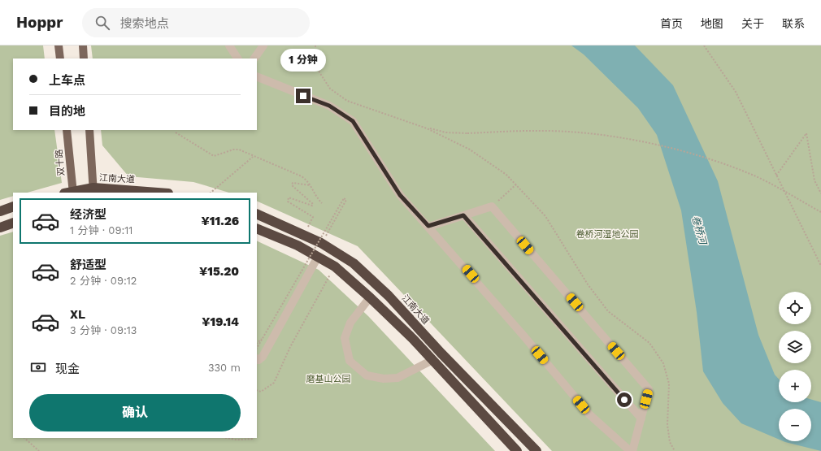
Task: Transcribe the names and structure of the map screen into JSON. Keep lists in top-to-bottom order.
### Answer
{
  "streets": {
    "highway": ["江南大道"],
    "main road": ["双十路"]
  },
  "crossings": [
    ["双十路", "江南大道"]
  ],
  "water": ["卷桥河"],
  "parks": ["卷桥河湿地公园", "磨基山公园"],
  "page": {
    "header": "Hoppr",
    "search": "搜索地点",
    "nav": [
      "首页",
      "地图",
      "关于",
      "联系"
    ],
    "bubble": "1 分钟",
    "banner": ["上车点", "目的地"],
    "list": [
      {
        "name": "经济型",
        "note": "1 分钟 · 09:11",
        "value": "¥11.26"
      },
      {
        "name": "舒适型",
        "note": "2 分钟 · 09:12",
        "value": "¥15.20"
      },
      {
        "name": "XL",
        "note": "3 分钟 · 09:13",
        "value": "¥19.14"
      }
    ],
    "map_buttons": ["+", "−"],
    "pay": ["现金", "330 m"],
    "buttons": "确认"
  }
}
